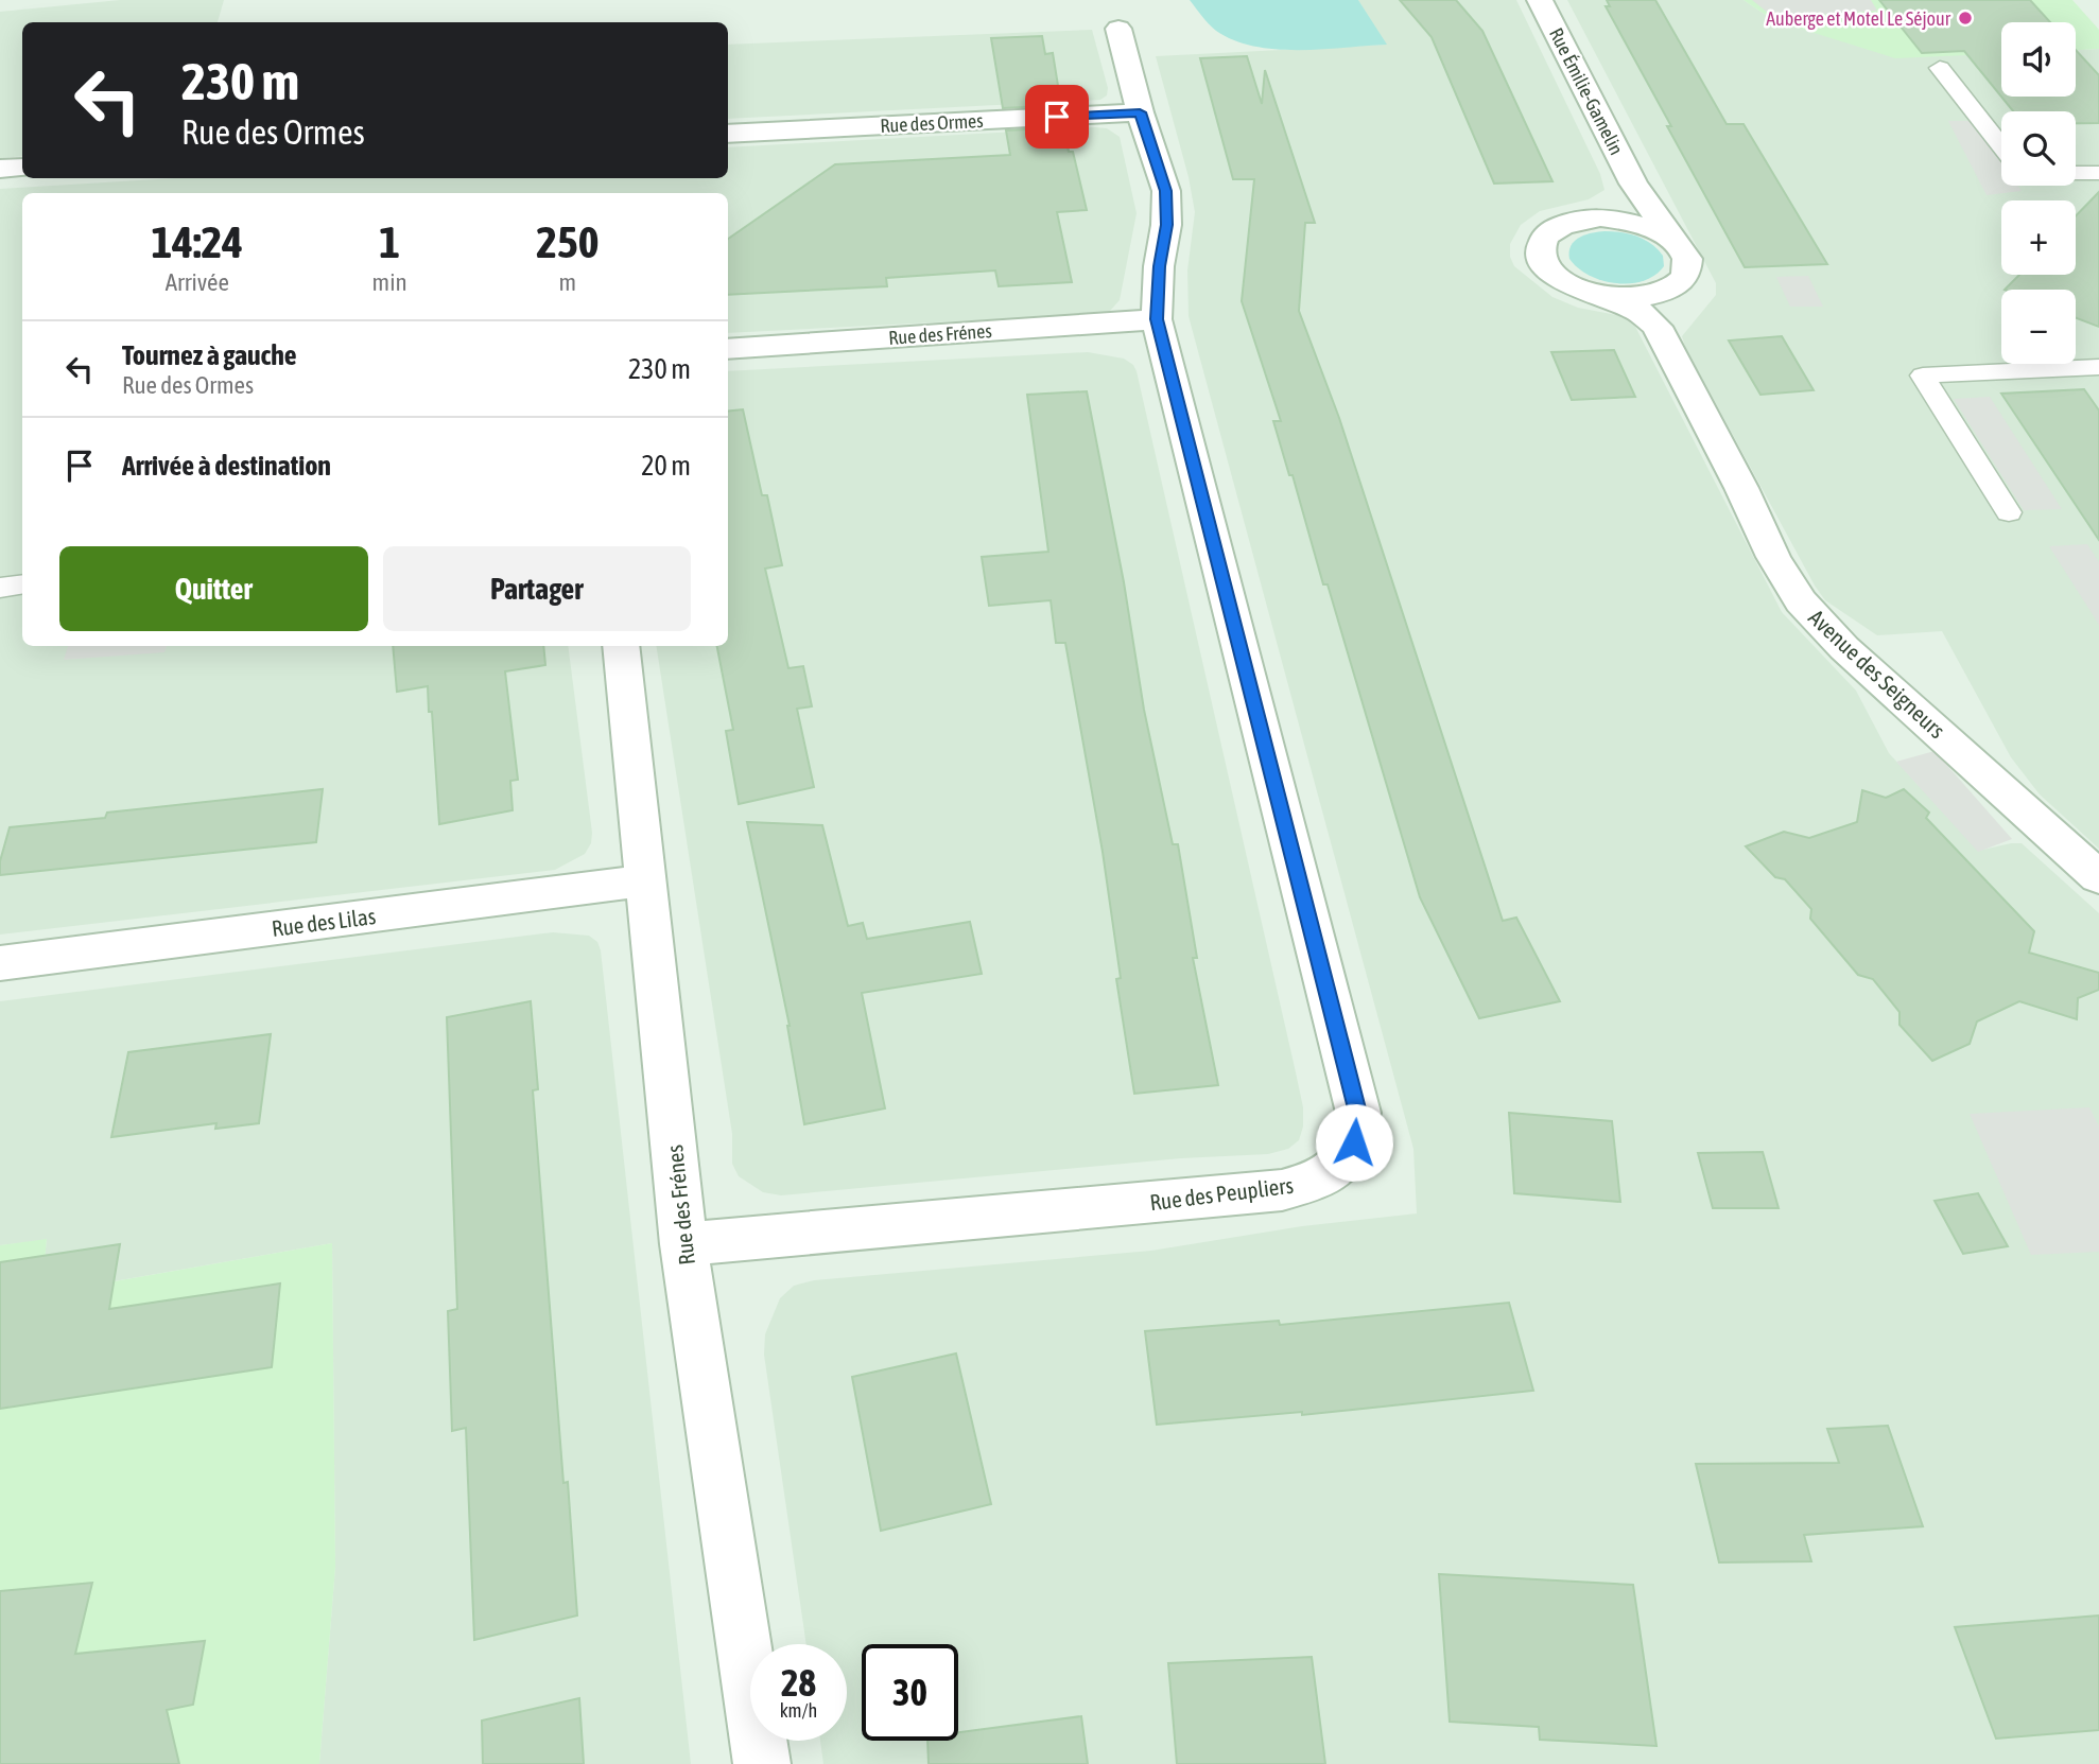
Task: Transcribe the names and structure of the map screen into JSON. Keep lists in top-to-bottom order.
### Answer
{
  "streets": {
    "street": [
      "Rue Émilie-Gamelin",
      "Rue des Ormes",
      "Rue des Frénes",
      "Avenue des Seigneurs",
      "Rue des Lilas",
      "Rue des Peupliers"
    ]
  },
  "crossings": [
    ["Rue des Ormes", "Rue des Peupliers"],
    ["Rue des Frénes", "Rue des Lilas"],
    ["Rue des Frénes", "Rue des Peupliers"]
  ],
  "places": ["Auberge et Motel Le Séjour"],
  "page": {
    "map_buttons": ["+", "−"],
    "turn": ["230 m", "Rue des Ormes"],
    "eta": [
      "14:24",
      "Arrivée",
      "1",
      "min",
      "250",
      "m"
    ],
    "list": [
      {
        "name": "Tournez à gauche",
        "note": "Rue des Ormes",
        "value": "230 m"
      },
      {
        "name": "Arrivée à destination",
        "value": "20 m"
      }
    ],
    "buttons": ["Quitter", "Partager"],
    "speed": "28 km/h",
    "limit": "30"
  }
}
